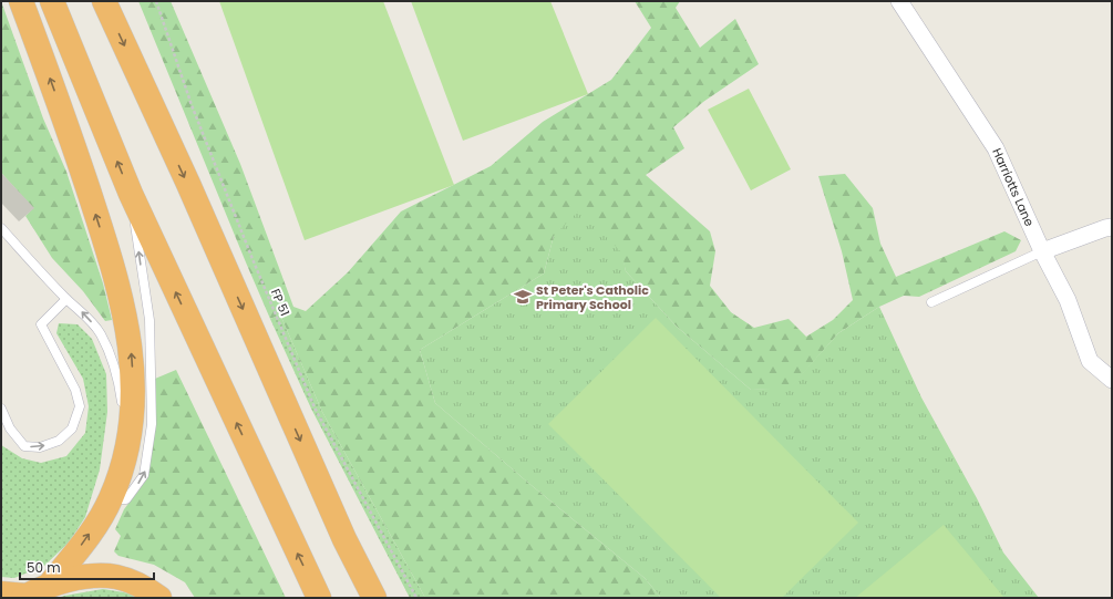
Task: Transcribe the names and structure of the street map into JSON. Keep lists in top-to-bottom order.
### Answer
{
  "streets": {
    "street": ["Harriotts Lane"],
    "path": ["FP 51"]
  },
  "places": {
    "school or university": ["St Peter's Catholic Primary School"]
  },
  "scale_bar": "50 m"
}
